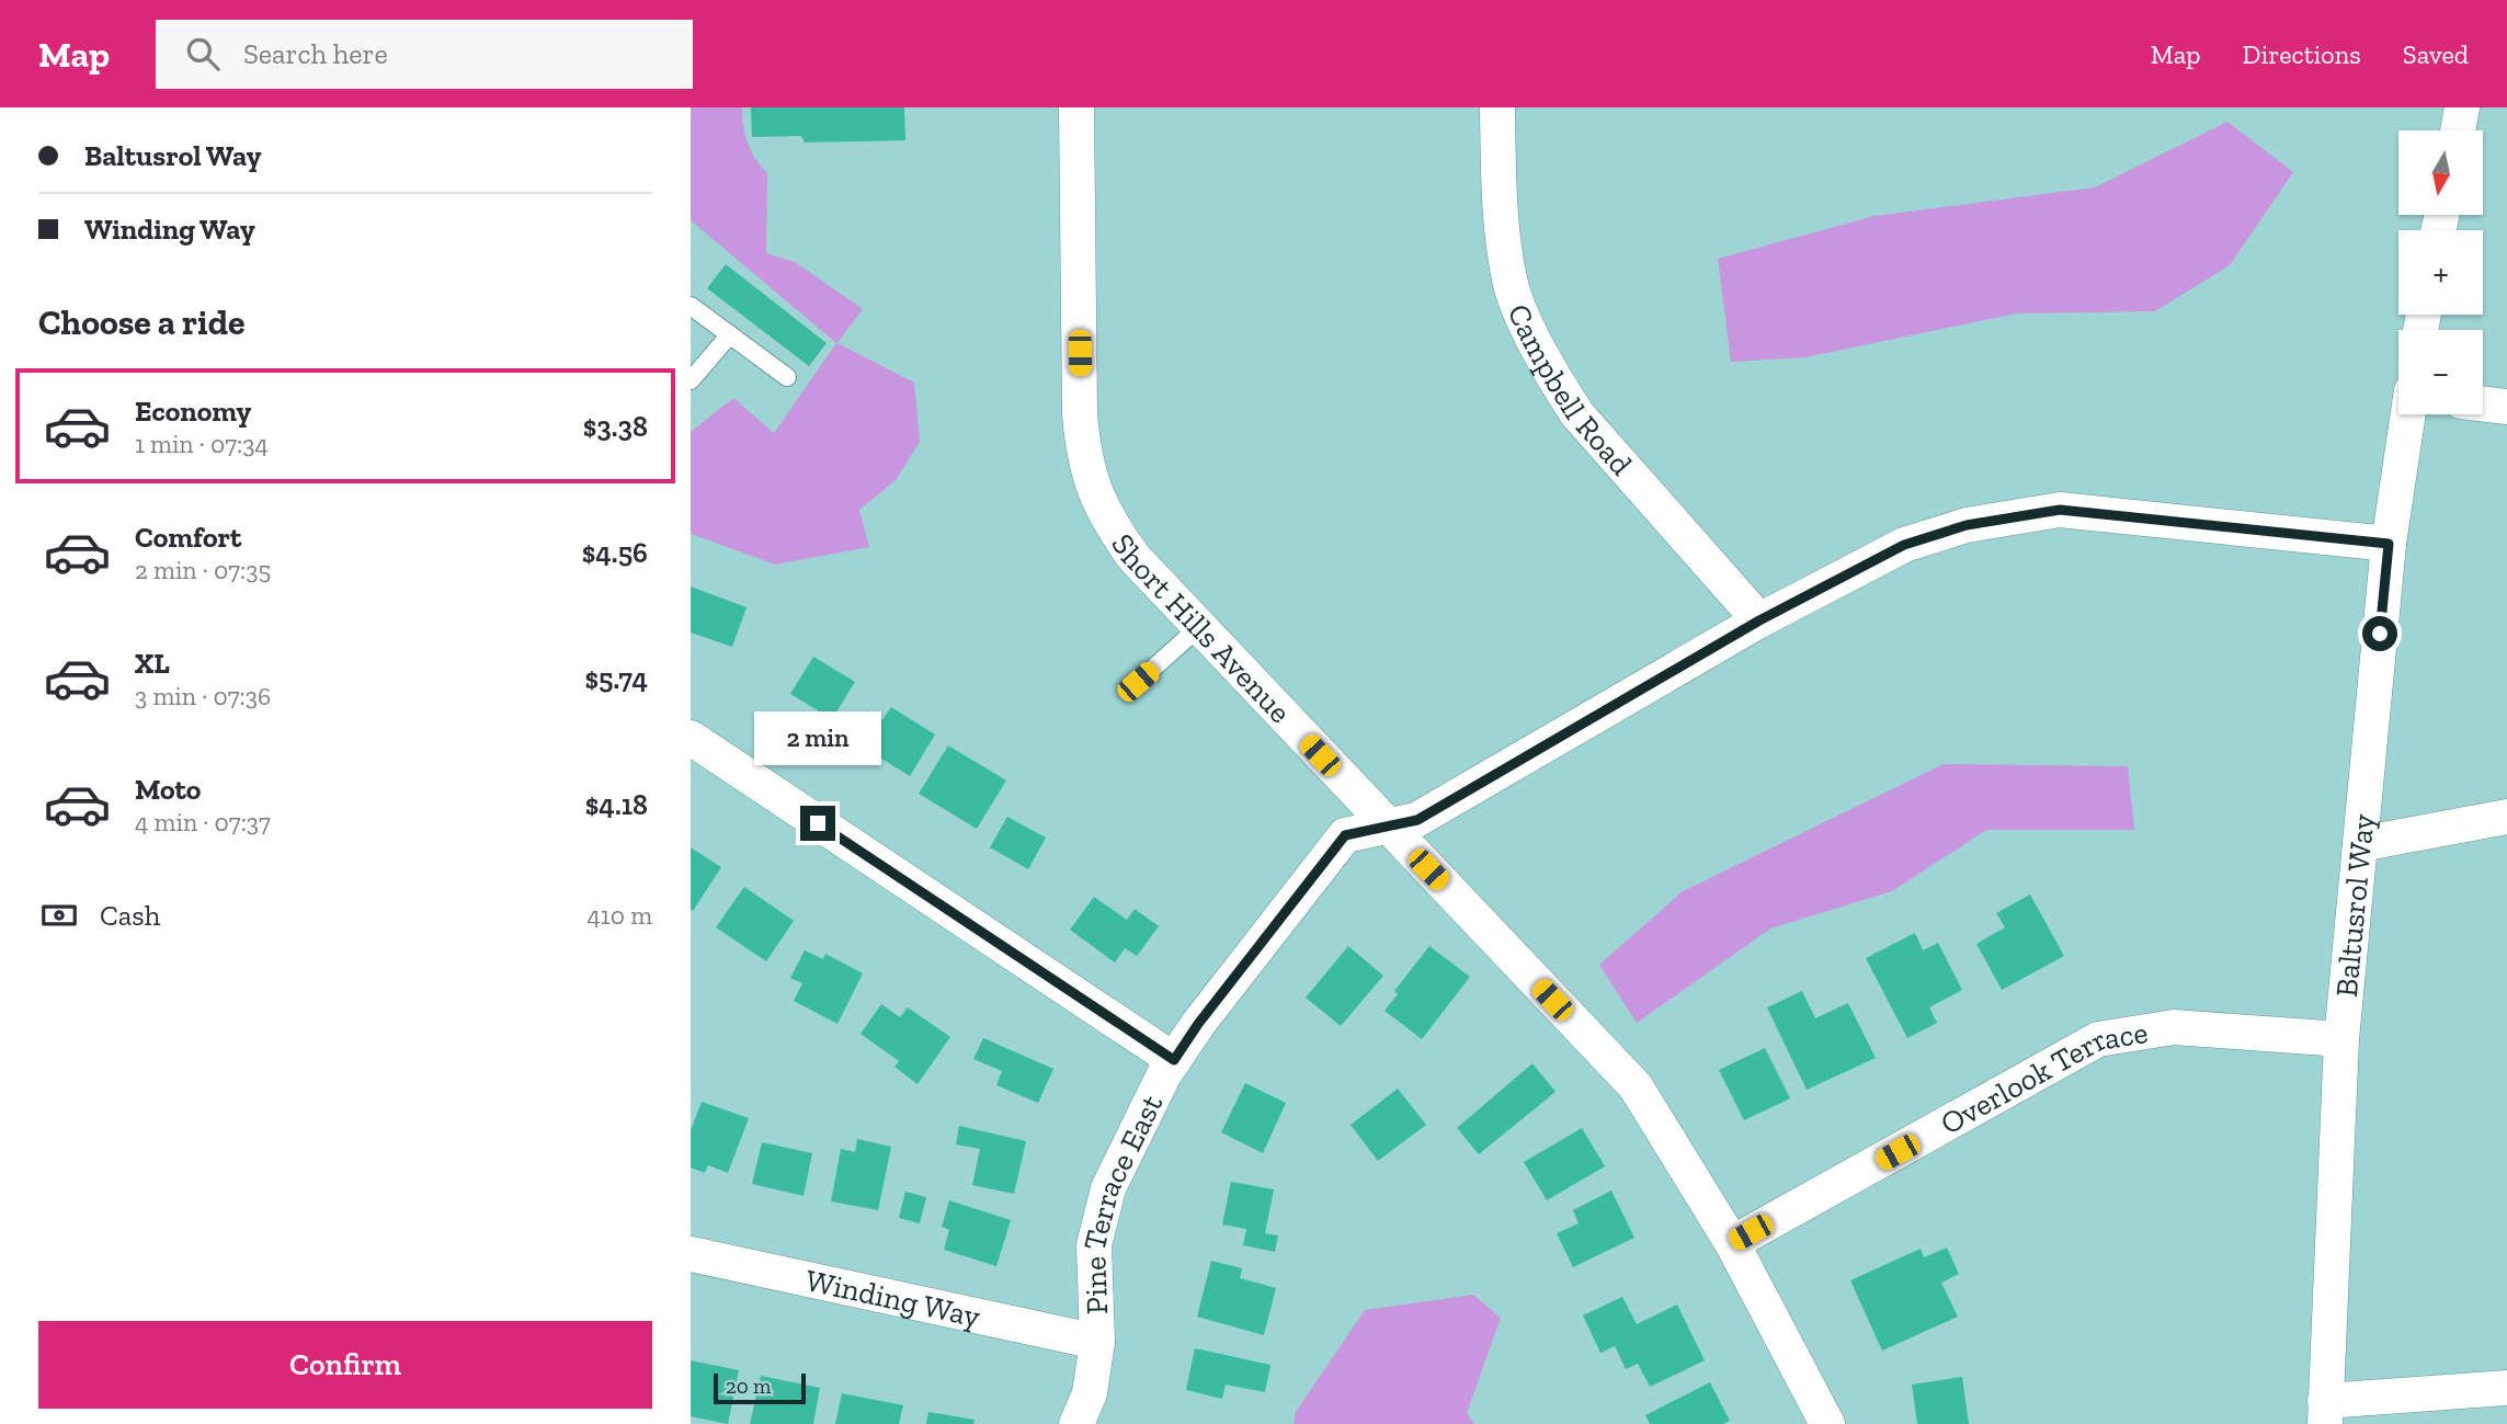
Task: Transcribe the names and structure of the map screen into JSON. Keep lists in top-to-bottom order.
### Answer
{
  "streets": {
    "street": [
      "Campbell Road",
      "Short Hills Avenue",
      "Baltusrol Way",
      "Overlook Terrace",
      "Pine Terrace East",
      "Winding Way"
    ]
  },
  "crossings": [
    ["Campbell Road", "Pine Terrace East"],
    ["Short Hills Avenue", "Overlook Terrace"],
    ["Short Hills Avenue", "Pine Terrace East"],
    ["Baltusrol Way", "Overlook Terrace"],
    ["Baltusrol Way", "Pine Terrace East"],
    ["Pine Terrace East", "Winding Way"]
  ],
  "scale_bar": "20 m",
  "north": "bottom",
  "page": {
    "header": "Map",
    "search": "Search here",
    "nav": ["Map", "Directions", "Saved"],
    "banner": ["Baltusrol Way", "Winding Way"],
    "map_buttons": ["+", "−"],
    "heading": "Choose a ride",
    "list": [
      {
        "name": "Economy",
        "note": "1 min · 07:34",
        "value": "$3.38"
      },
      {
        "name": "Comfort",
        "note": "2 min · 07:35",
        "value": "$4.56"
      },
      {
        "name": "XL",
        "note": "3 min · 07:36",
        "value": "$5.74"
      },
      {
        "name": "Moto",
        "note": "4 min · 07:37",
        "value": "$4.18"
      }
    ],
    "bubble": "2 min",
    "pay": ["Cash", "410 m"],
    "buttons": "Confirm",
    "scale": "20 m"
  }
}
